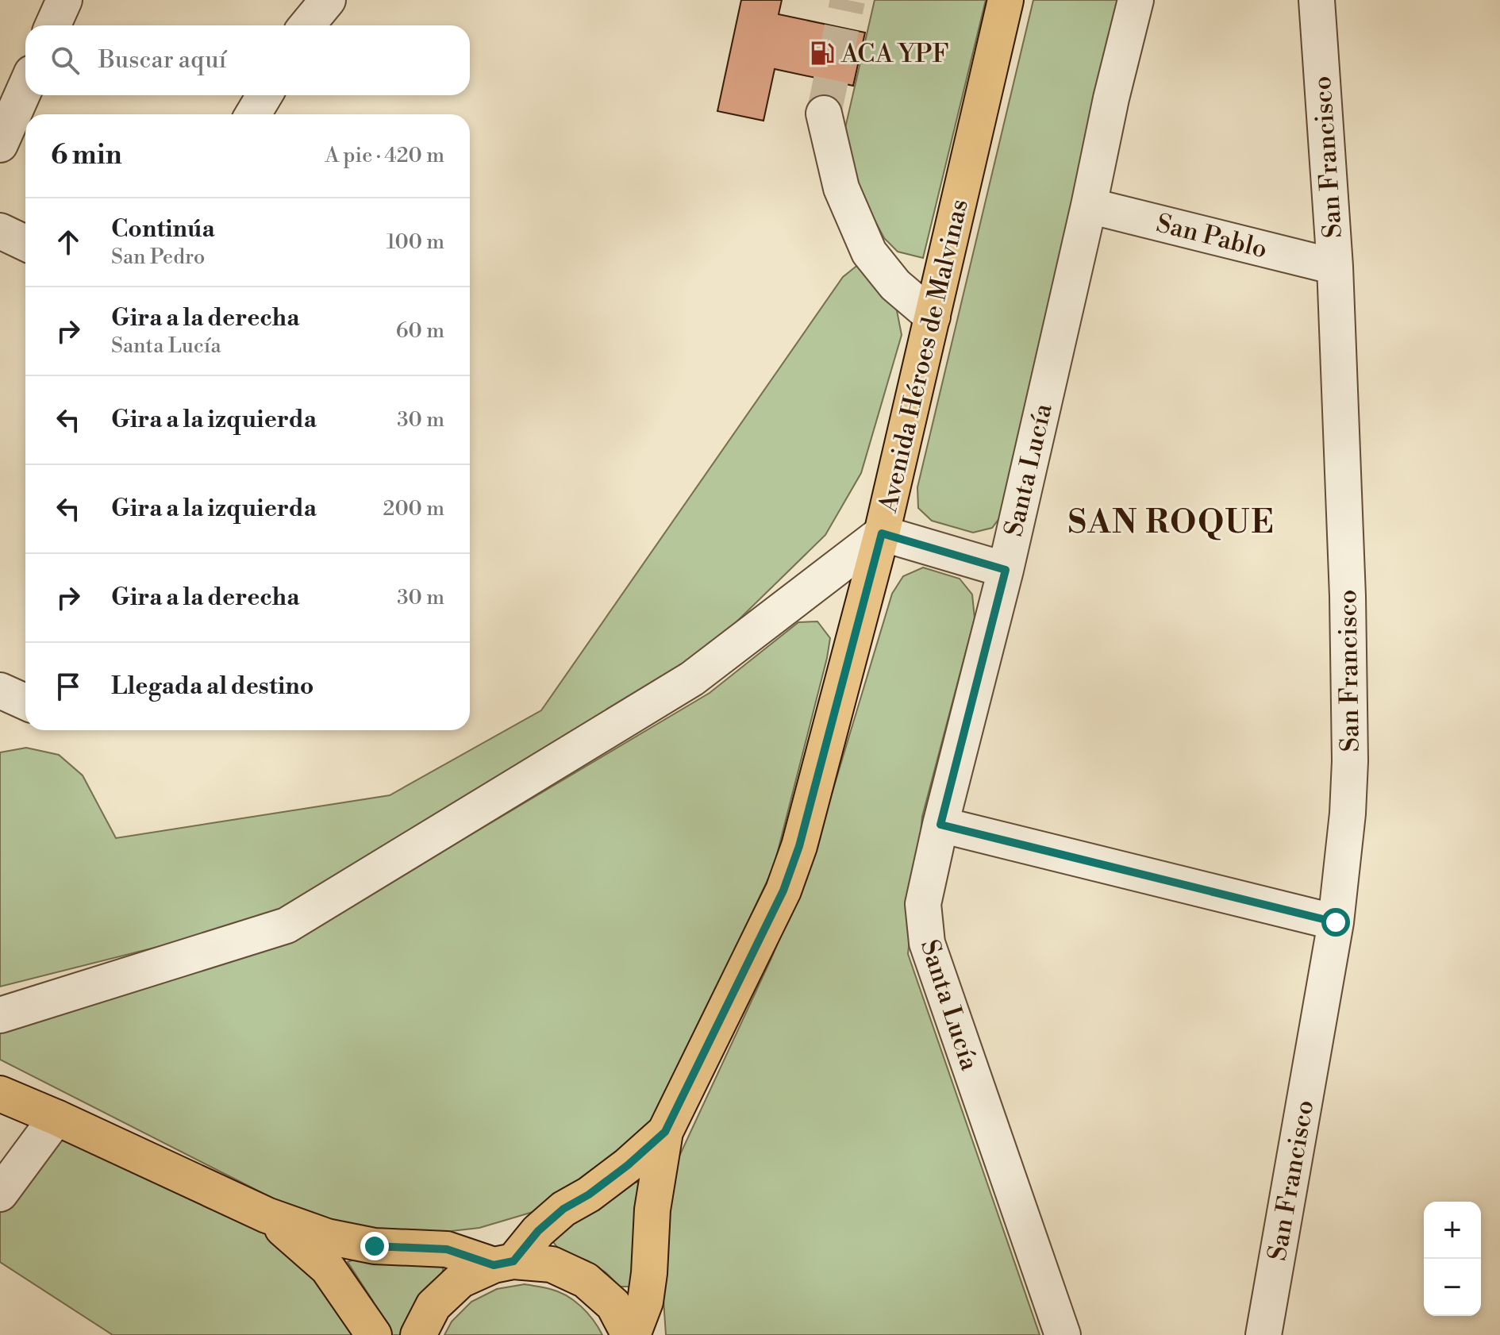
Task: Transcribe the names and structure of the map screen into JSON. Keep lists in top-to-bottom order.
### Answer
{
  "streets": {
    "main road": ["Avenida Héroes de Malvinas"],
    "street": ["San Francisco", "San Pablo", "Santa Lucía"]
  },
  "crossings": [
    ["San Francisco", "San Pablo"],
    ["San Pablo", "Santa Lucía"]
  ],
  "districts": ["SAN ROQUE"],
  "places": {
    "fuel station": ["ACA YPF"]
  },
  "page": {
    "search": "Buscar aquí",
    "heading": ["6 min", "A pie · 420 m"],
    "list": [
      ["Continúa", "San Pedro", "100 m"],
      ["Gira a la derecha", "Santa Lucía", "60 m"],
      ["Gira a la izquierda", "30 m"],
      ["Gira a la izquierda", "200 m"],
      ["Gira a la derecha", "30 m"],
      "Llegada al destino"
    ],
    "map_buttons": ["+", "−"]
  }
}
